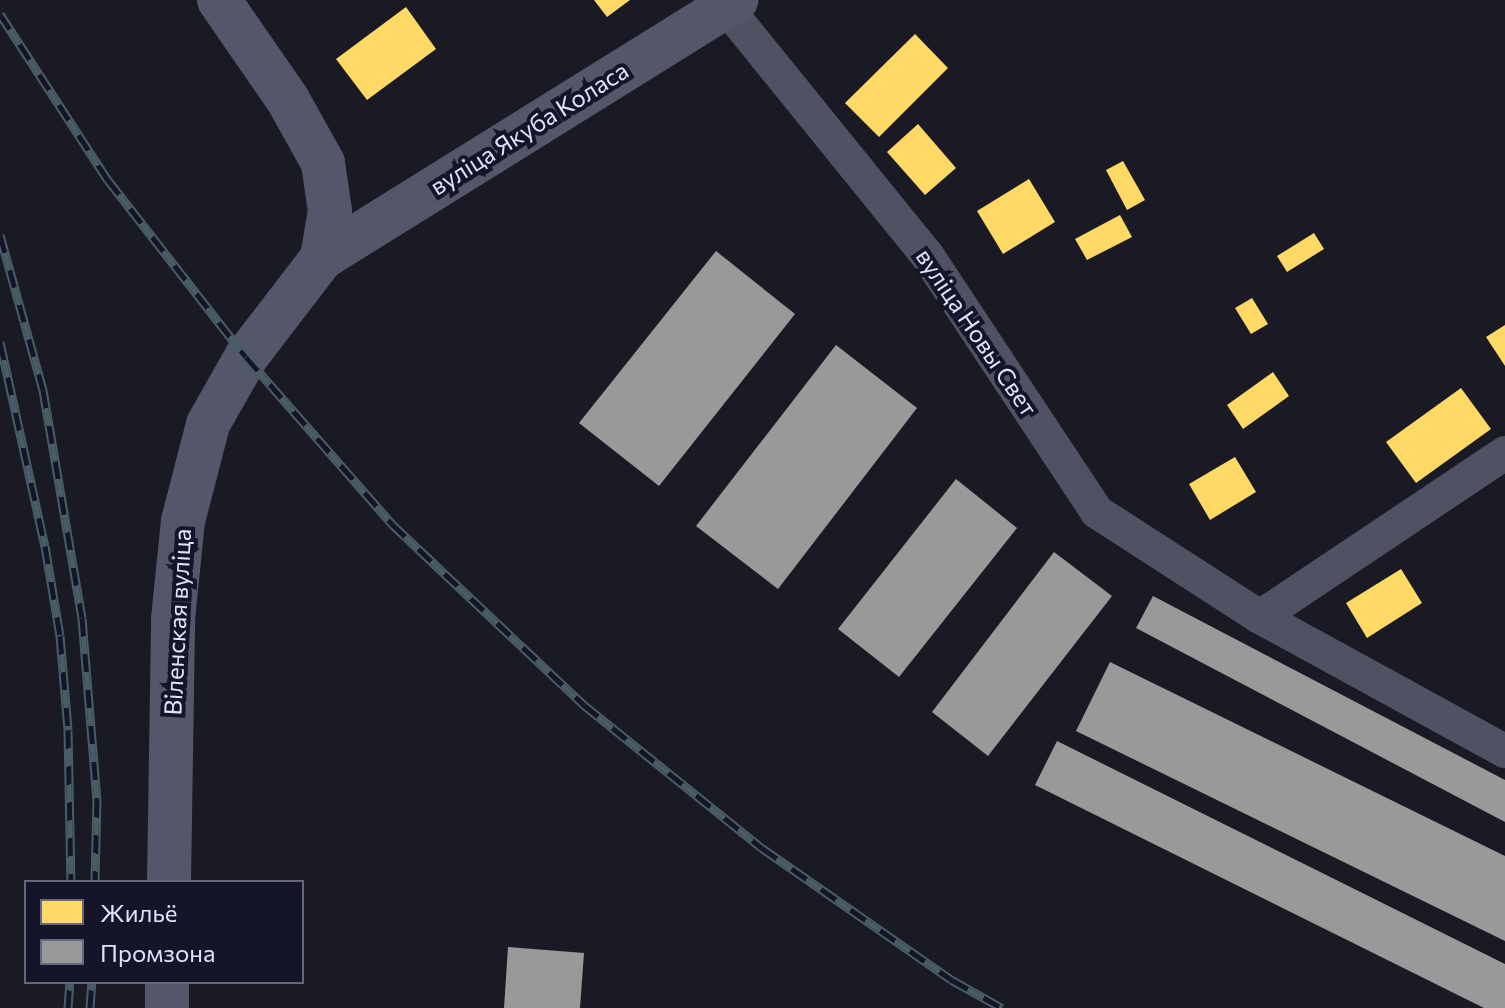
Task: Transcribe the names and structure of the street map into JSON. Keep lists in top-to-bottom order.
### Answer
{
  "streets": {
    "main road": ["вуліца Якуба Коласа", "Віленская вуліца"],
    "street": ["вуліца Новы Свет"]
  },
  "crossings": [
    ["вуліца Якуба Коласа", "вуліца Новы Свет"],
    ["вуліца Якуба Коласа", "Віленская вуліца"]
  ],
  "legend": ["Жильё", "Промзона"]
}
